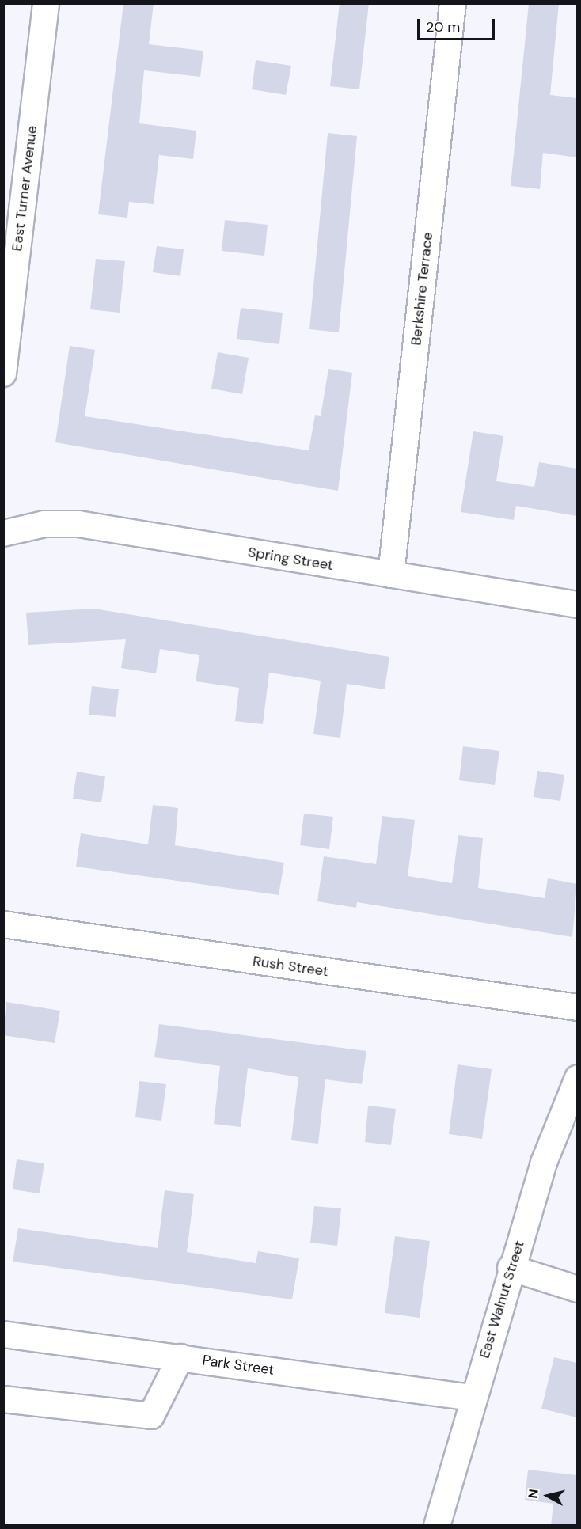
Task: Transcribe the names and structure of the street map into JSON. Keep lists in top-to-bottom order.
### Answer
{
  "streets": {
    "street": [
      "East Turner Avenue",
      "Berkshire Terrace",
      "Spring Street",
      "Rush Street",
      "East Walnut Street",
      "Park Street"
    ]
  },
  "crossings": [
    ["Berkshire Terrace", "Spring Street"],
    ["East Walnut Street", "Park Street"]
  ],
  "scale_bar": "20 m",
  "north": "left"
}
